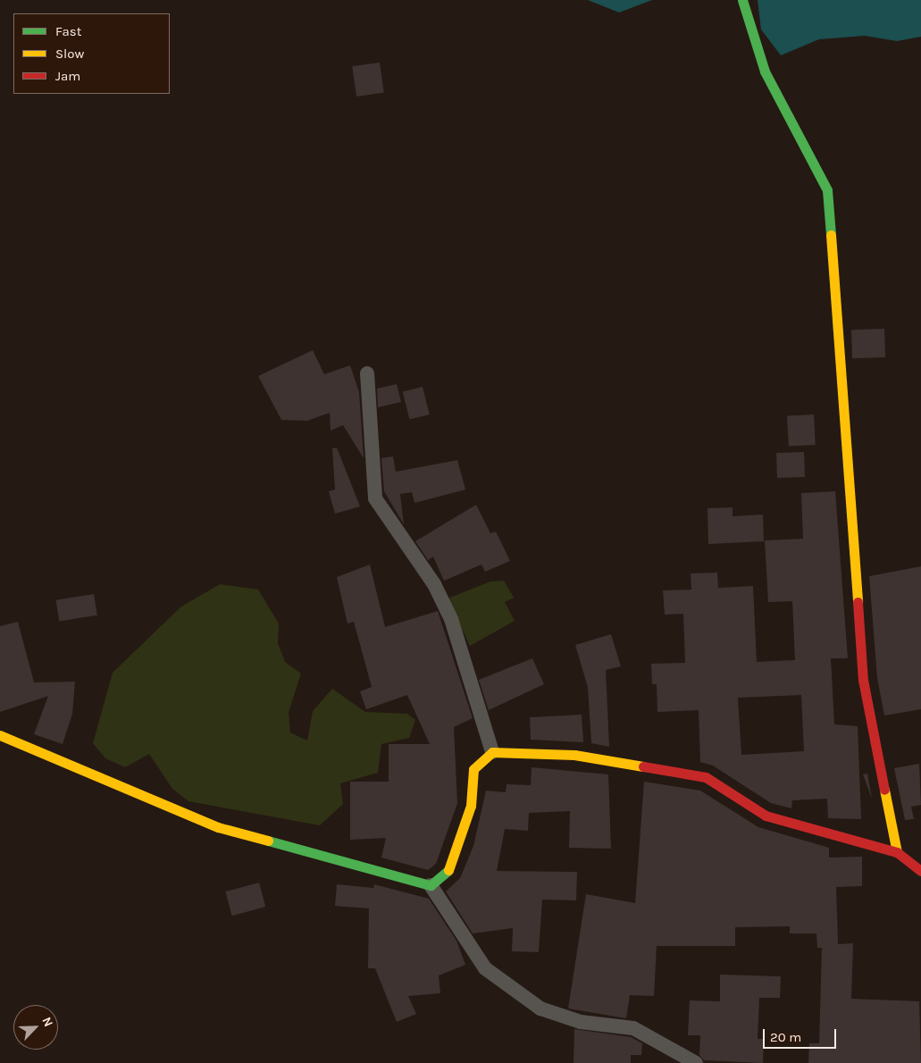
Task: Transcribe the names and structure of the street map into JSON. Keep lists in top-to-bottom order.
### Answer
{
  "legend": ["Fast", "Slow", "Jam"],
  "scale_bar": "20 m",
  "north": "top right"
}
